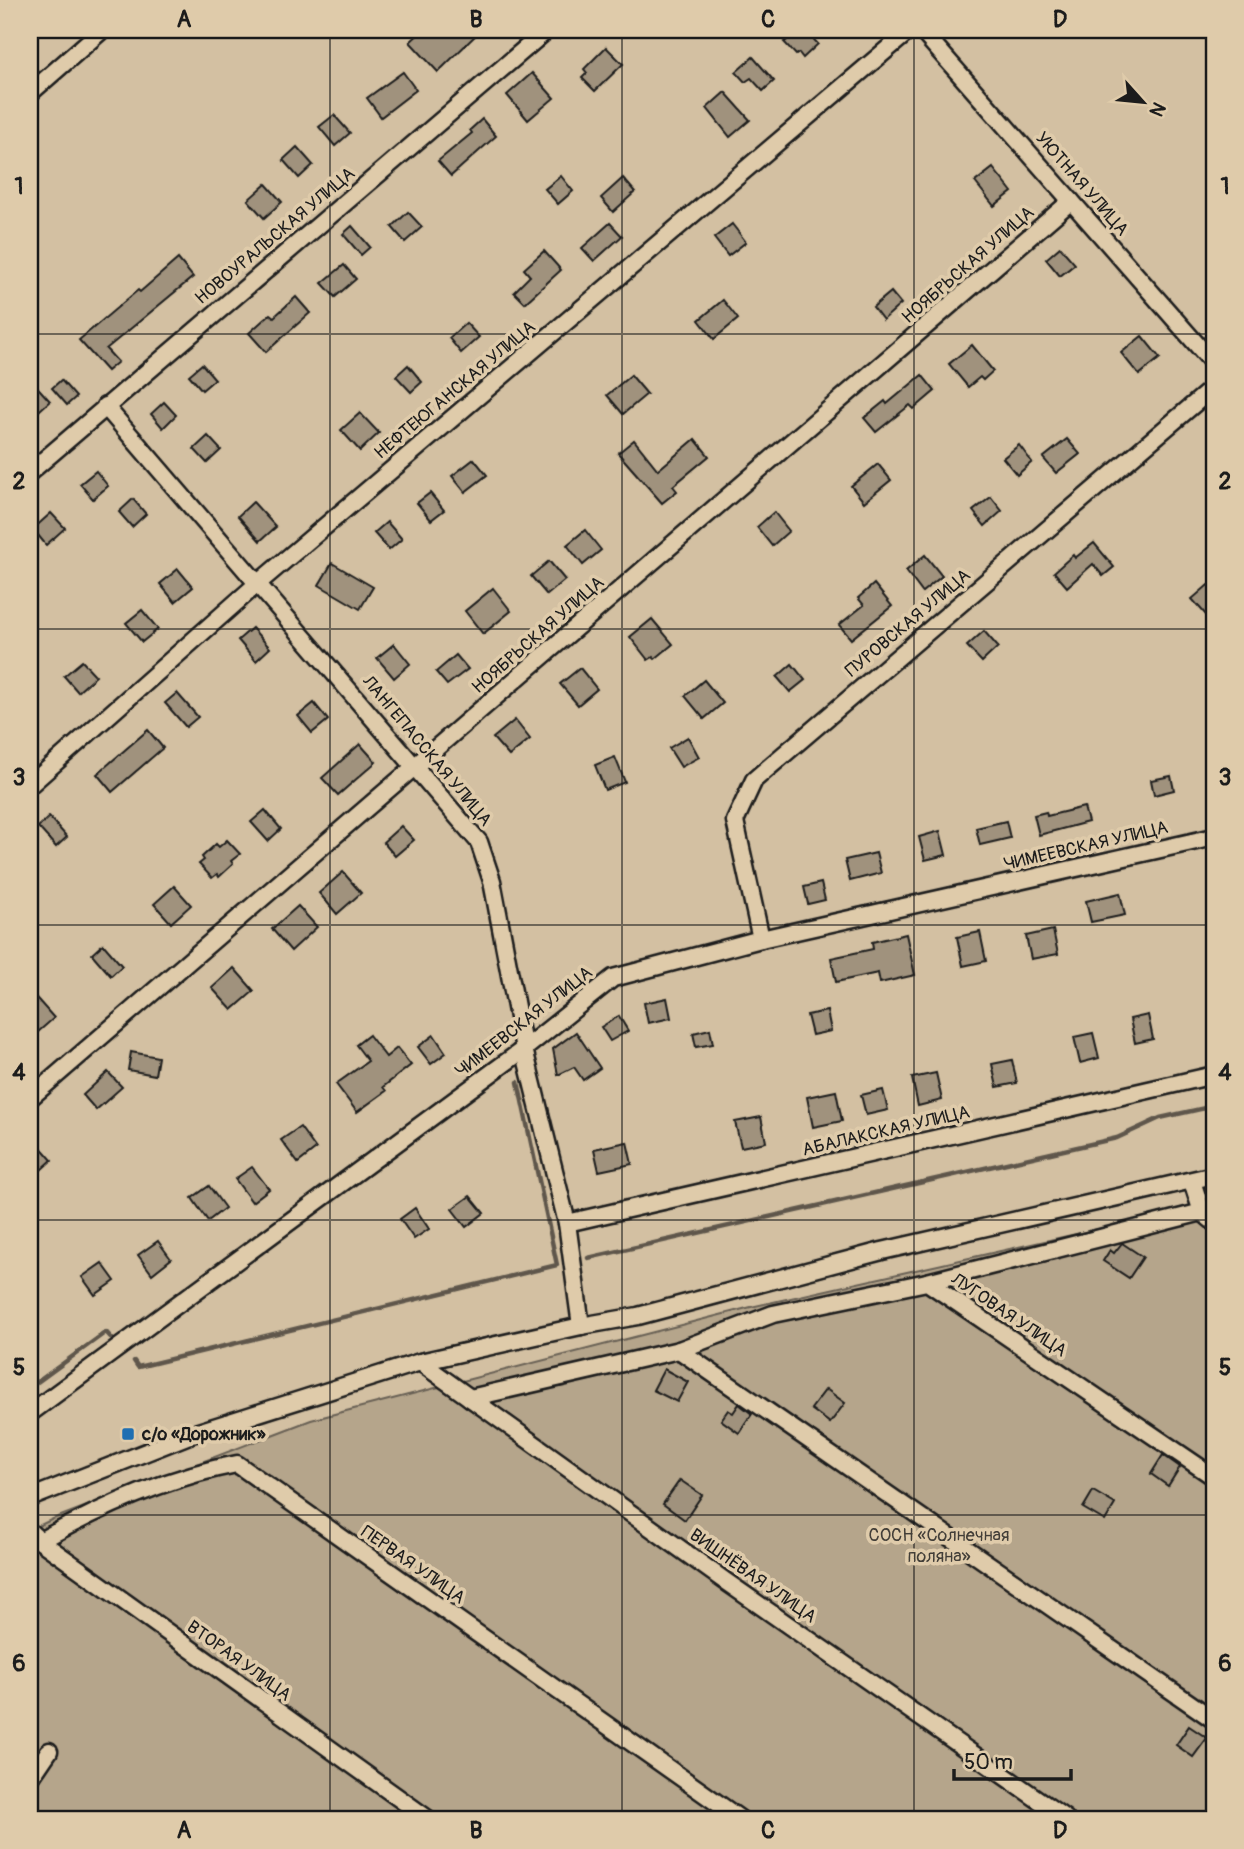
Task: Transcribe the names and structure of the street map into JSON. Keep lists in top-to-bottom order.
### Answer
{
  "streets": {
    "street": [
      "УЮТНАЯ УЛИЦА",
      "НОВОУРАЛЬСКАЯ УЛИЦА",
      "НОЯБРЬСКАЯ УЛИЦА",
      "НЕФТЕЮГАНСКАЯ УЛИЦА",
      "ПУРОВСКАЯ УЛИЦА",
      "ЛАНГЕПАССКАЯ УЛИЦА",
      "ЧИМЕЕВСКАЯ УЛИЦА",
      "АБАЛАКСКАЯ УЛИЦА",
      "ЛУГОВАЯ УЛИЦА",
      "ПЕРВАЯ УЛИЦА",
      "ВИШНЁВАЯ УЛИЦА",
      "ВТОРАЯ УЛИЦА"
    ]
  },
  "crossings": [
    ["УЮТНАЯ УЛИЦА", "НОЯБРЬСКАЯ УЛИЦА"],
    ["НОВОУРАЛЬСКАЯ УЛИЦА", "ЛАНГЕПАССКАЯ УЛИЦА"],
    ["НОЯБРЬСКАЯ УЛИЦА", "ЛАНГЕПАССКАЯ УЛИЦА"],
    ["НЕФТЕЮГАНСКАЯ УЛИЦА", "ЛАНГЕПАССКАЯ УЛИЦА"],
    ["ПУРОВСКАЯ УЛИЦА", "ЧИМЕЕВСКАЯ УЛИЦА"],
    ["ЛАНГЕПАССКАЯ УЛИЦА", "ЧИМЕЕВСКАЯ УЛИЦА"],
    ["ЛАНГЕПАССКАЯ УЛИЦА", "АБАЛАКСКАЯ УЛИЦА"],
    ["ЛУГОВАЯ УЛИЦА", "ВИШНЁВАЯ УЛИЦА"],
    ["ПЕРВАЯ УЛИЦА", "ВТОРАЯ УЛИЦА"]
  ],
  "parks": ["СОСН «Солнечная поляна»"],
  "places": {
    "transit": ["с/о «Дорожник»"]
  },
  "scale_bar": "50 m",
  "north": "bottom right",
  "grid": {
    "columns": [
      "A",
      "B",
      "C",
      "D"
    ],
    "rows": [
      "1",
      "2",
      "3",
      "4",
      "5",
      "6"
    ]
  }
}
